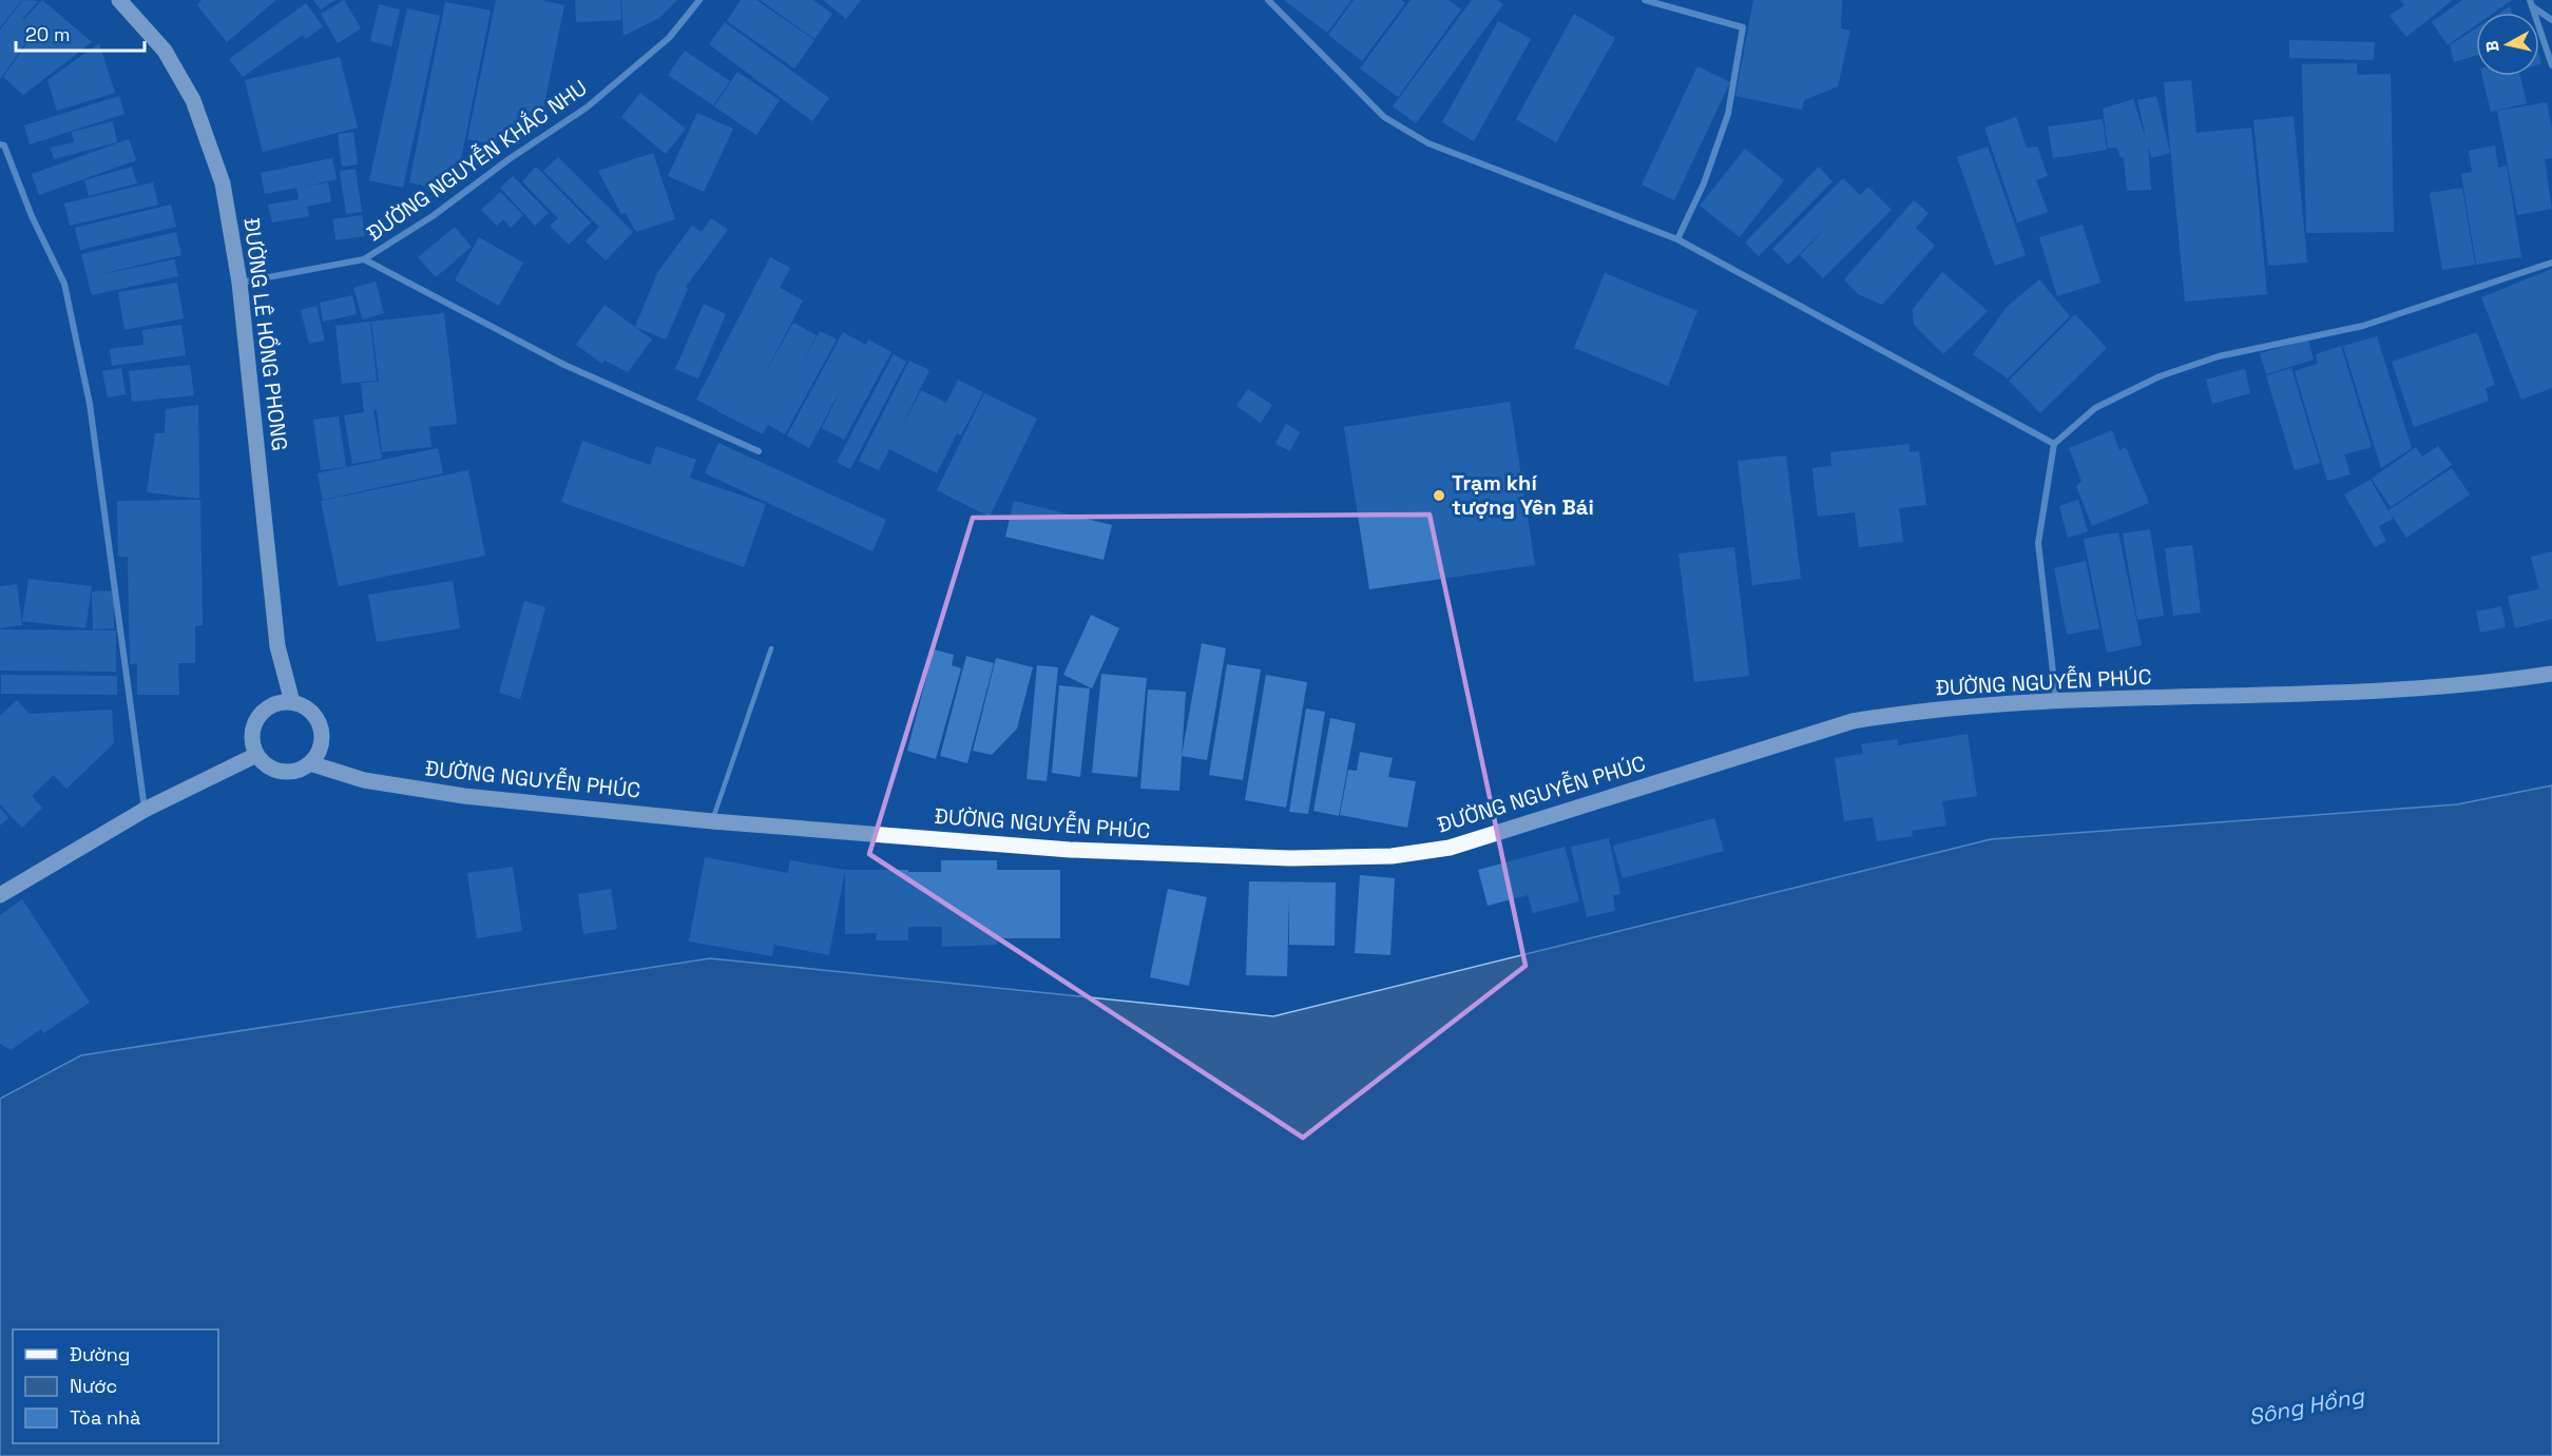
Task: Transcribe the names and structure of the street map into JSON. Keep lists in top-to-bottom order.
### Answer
{
  "streets": {
    "main road": ["ĐƯỜNG LÊ HỒNG PHONG", "ĐƯỜNG NGUYỄN PHÚC"],
    "street": ["ĐƯỜNG NGUYỄN KHẮC NHU"]
  },
  "crossings": [
    ["ĐƯỜNG NGUYỄN KHẮC NHU", "ĐƯỜNG LÊ HỒNG PHONG"],
    ["ĐƯỜNG LÊ HỒNG PHONG", "ĐƯỜNG NGUYỄN PHÚC"]
  ],
  "water": ["Sông Hồng"],
  "places": ["Trạm khí tượng Yên Bái"],
  "legend": ["Đường", "Nước", "Tòa nhà"],
  "scale_bar": "20 m",
  "north": "left"
}
